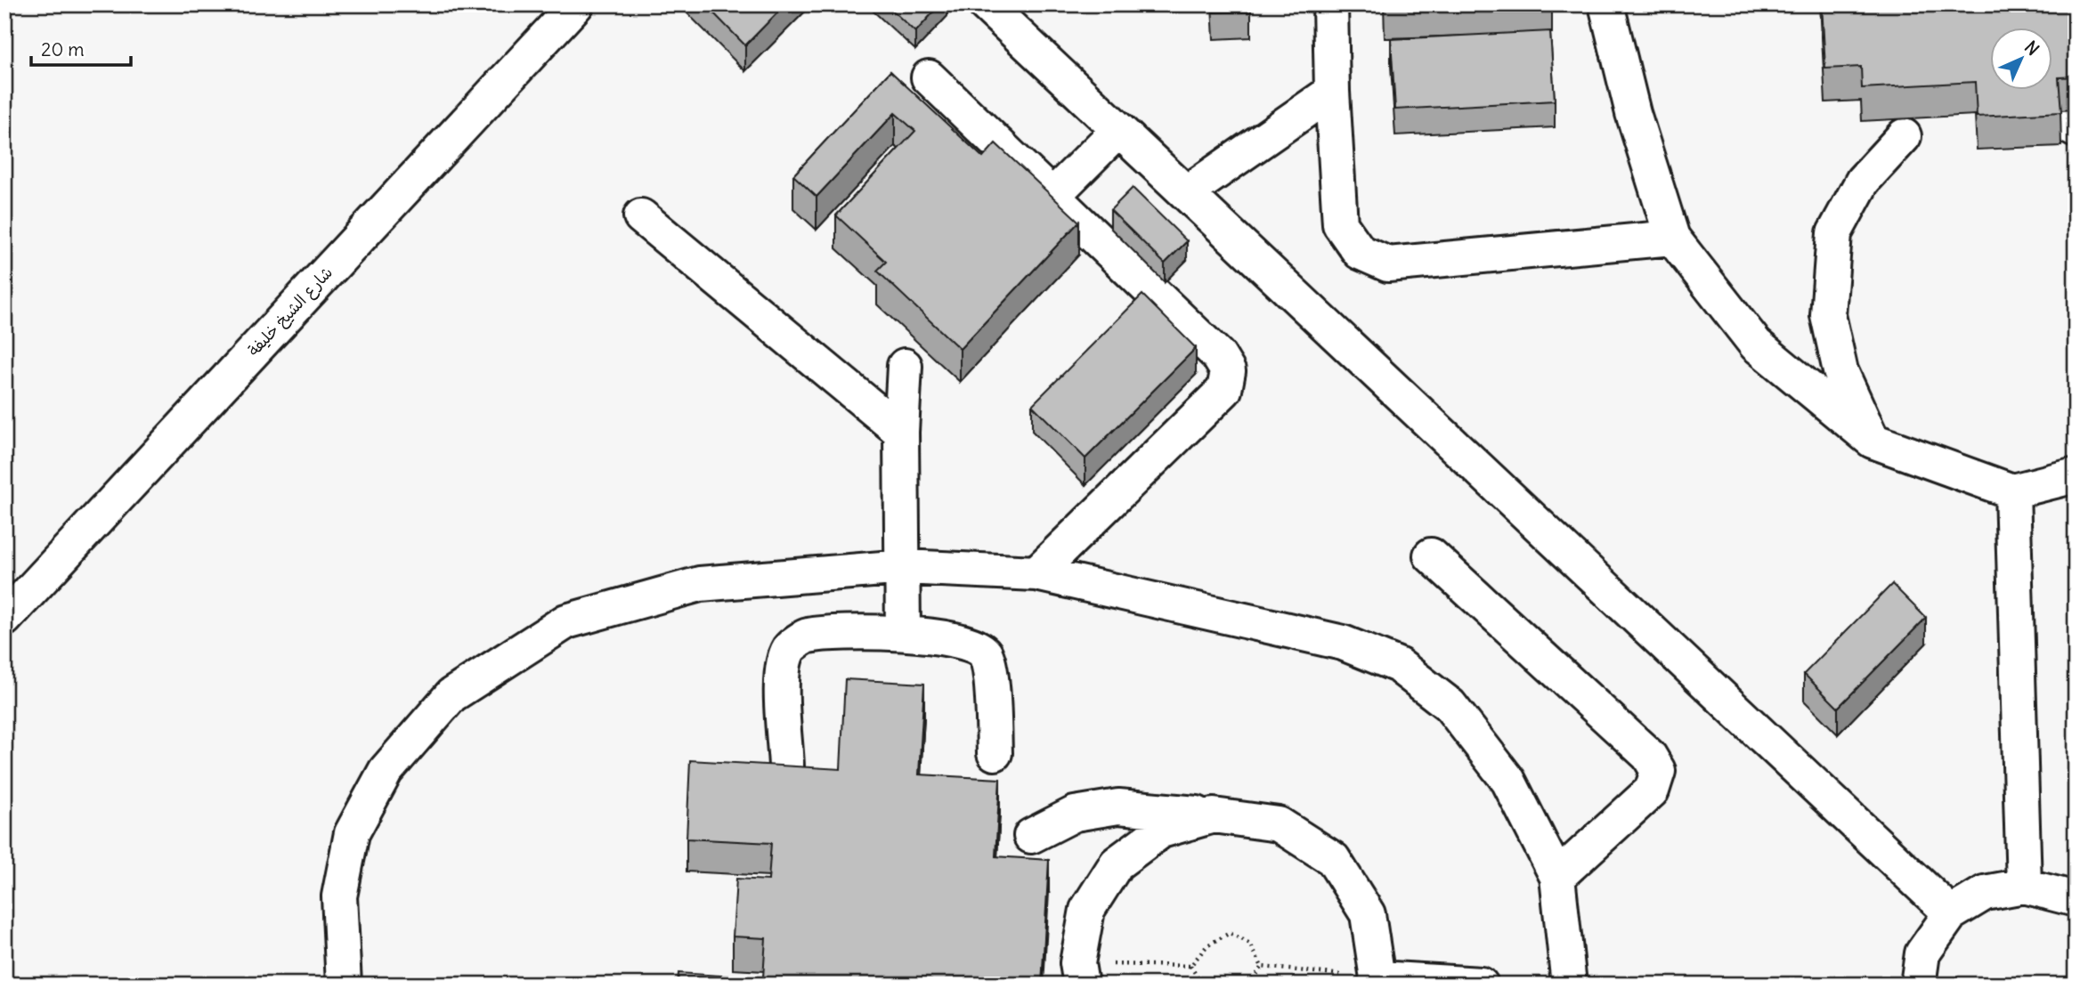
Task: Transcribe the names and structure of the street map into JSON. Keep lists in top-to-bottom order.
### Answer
{
  "streets": {
    "street": ["شارع الشيخ خليفة"]
  },
  "scale_bar": "20 m",
  "north": "top right"
}
